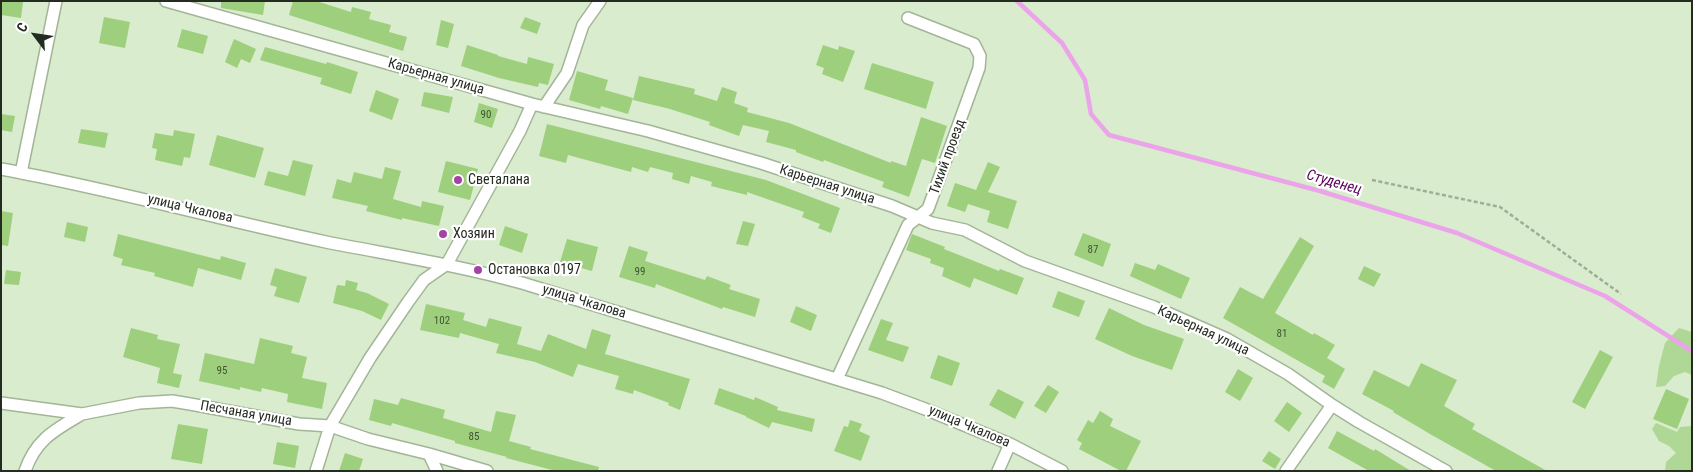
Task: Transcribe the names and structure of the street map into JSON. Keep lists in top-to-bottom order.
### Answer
{
  "streets": {
    "street": [
      "Карьерная улица",
      "Тихий проезд",
      "улица Чкалова",
      "Песчаная улица"
    ]
  },
  "crossings": [
    ["Карьерная улица", "Тихий проезд"],
    ["Тихий проезд", "улица Чкалова"]
  ],
  "water": ["Студенец"],
  "places": ["Светалана", "Хозяин", "Остановка 0197"],
  "house_numbers": [
    "90",
    "87",
    "99",
    "102",
    "81",
    "95",
    "85"
  ],
  "north": "top left"
}
